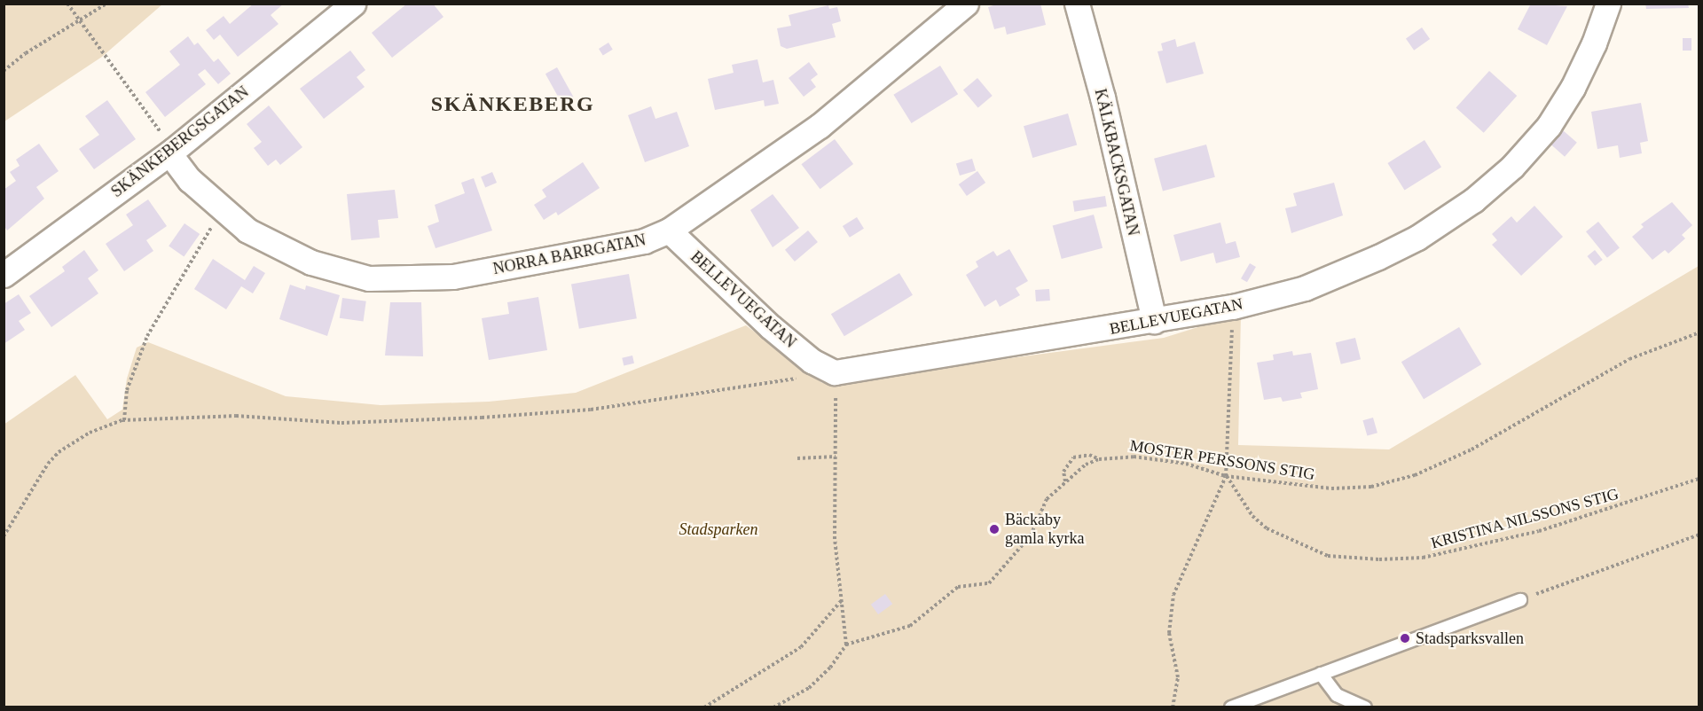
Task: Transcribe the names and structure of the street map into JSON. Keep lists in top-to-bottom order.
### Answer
{
  "streets": {
    "street": [
      "SKÄNKEBERGSGATAN",
      "KÄLKBACKSGATAN",
      "NORRA BARRGATAN",
      "BELLEVUEGATAN"
    ],
    "path": ["MOSTER PERSSONS STIG", "KRISTINA NILSSONS STIG"]
  },
  "crossings": [
    ["SKÄNKEBERGSGATAN", "NORRA BARRGATAN"],
    ["KÄLKBACKSGATAN", "BELLEVUEGATAN"],
    ["NORRA BARRGATAN", "BELLEVUEGATAN"],
    ["MOSTER PERSSONS STIG", "KRISTINA NILSSONS STIG"]
  ],
  "districts": ["SKÄNKEBERG"],
  "parks": ["Stadsparken"],
  "places": ["Bäckaby gamla kyrka", "Stadsparksvallen"]
}
